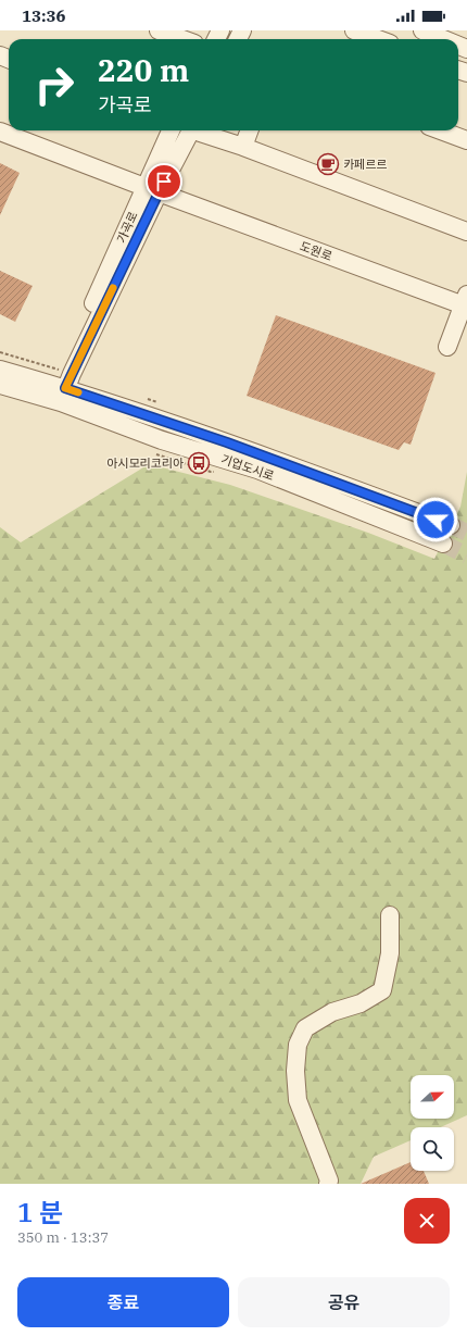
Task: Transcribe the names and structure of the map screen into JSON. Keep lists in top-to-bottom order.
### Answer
{
  "streets": {
    "street": ["가곡로", "도원로", "기업도시로"]
  },
  "crossings": [
    ["가곡로", "도원로"],
    ["가곡로", "기업도시로"]
  ],
  "places": {
    "cafe": ["카페르르"],
    "bus stop": ["아시모리코리아"]
  },
  "north": "right",
  "page": {
    "status": "13:36",
    "turn": ["220 m", "가곡로"],
    "heading": ["1 분", "350 m · 13:37"],
    "buttons": ["종료", "공유"]
  }
}
